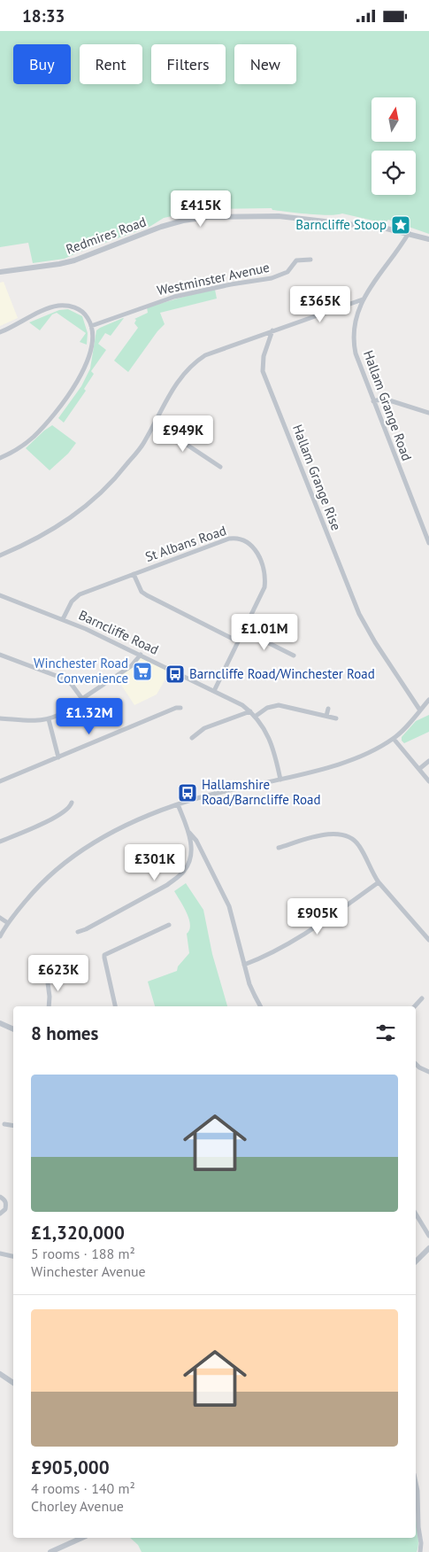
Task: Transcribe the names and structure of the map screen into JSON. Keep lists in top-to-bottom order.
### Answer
{
  "streets": {
    "street": [
      "Redmires Road",
      "Westminster Avenue",
      "Hallam Grange Road",
      "Hallam Grange Rise",
      "St Albans Road",
      "Barncliffe Road"
    ]
  },
  "crossings": [
    ["Redmires Road", "Hallam Grange Road"],
    ["St Albans Road", "Barncliffe Road"]
  ],
  "places": {
    "place": ["Barncliffe Stoop"],
    "supermarket": ["Winchester Road Convenience"],
    "bus stop": ["Barncliffe Road/Winchester Road", "Hallamshire Road/Barncliffe Road"]
  },
  "north": "top",
  "page": {
    "status": "18:33",
    "chip": [
      "Buy",
      "Rent",
      "Filters",
      "New"
    ],
    "price": [
      "£415K",
      "£365K",
      "£949K",
      "£1.01M",
      "£1.32M",
      "£301K",
      "£905K",
      "£623K"
    ],
    "heading": "8 homes",
    "list": [
      {
        "name": "£1,320,000",
        "note": "5 rooms · 188 m² · Winchester Avenue"
      },
      {
        "name": "£905,000",
        "note": "4 rooms · 140 m² · Chorley Avenue"
      }
    ]
  }
}
